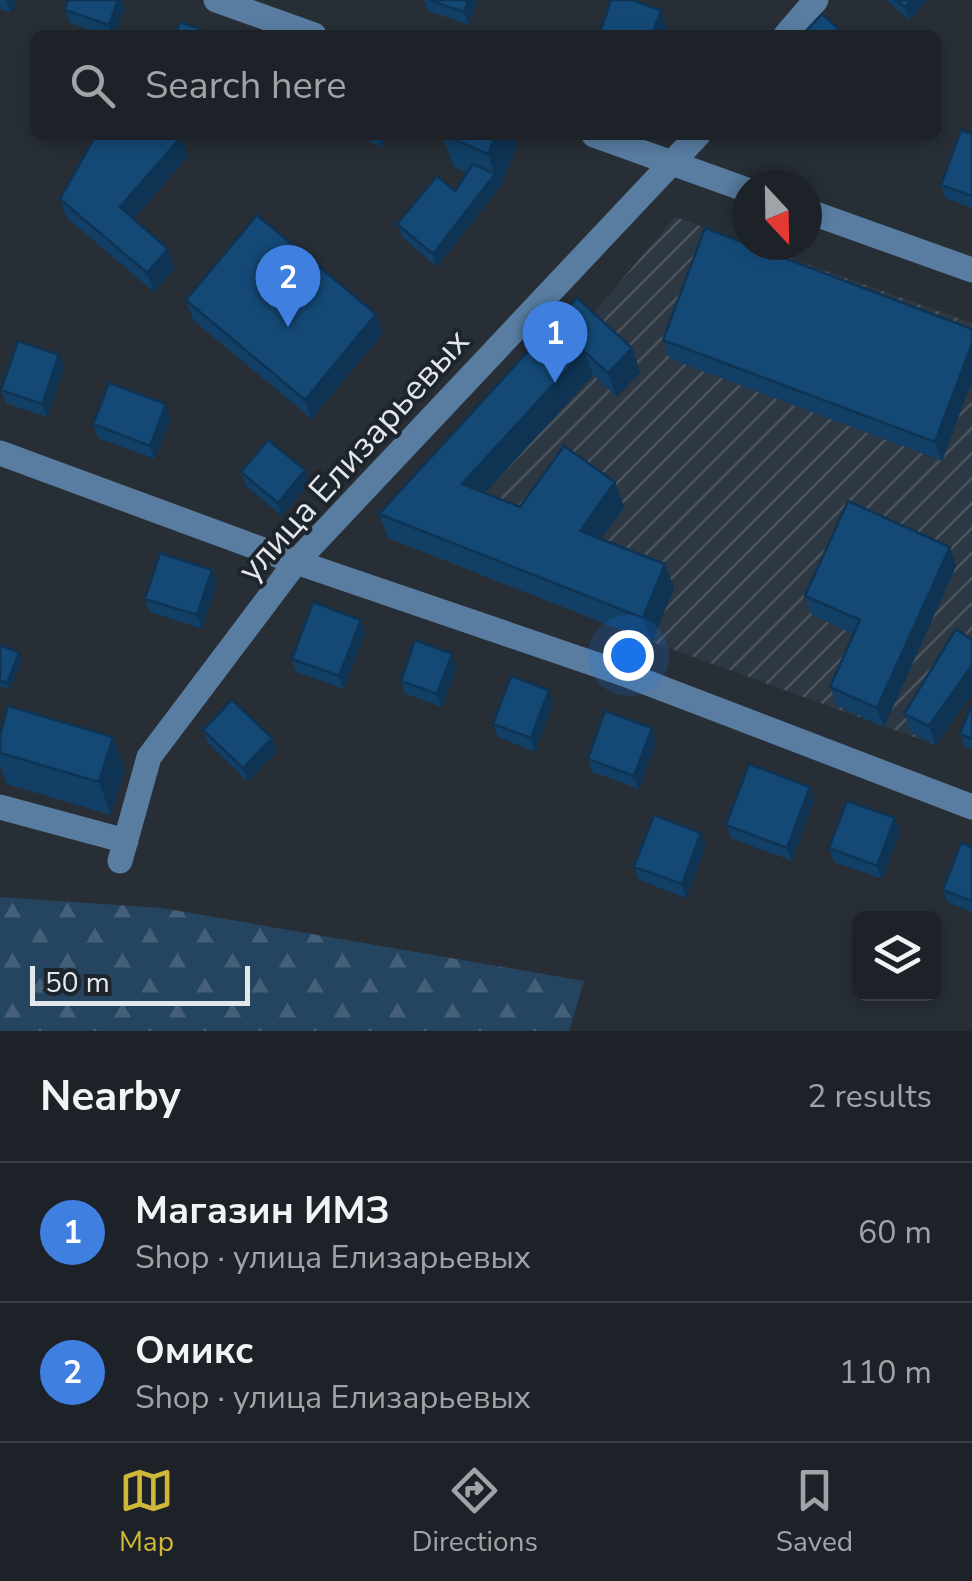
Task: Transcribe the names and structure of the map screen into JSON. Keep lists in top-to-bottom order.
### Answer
{
  "streets": {
    "street": ["улица Елизарьевых"]
  },
  "scale_bar": "50 m",
  "north": "bottom",
  "page": {
    "search": "Search here",
    "pins": ["2", "1"],
    "scale": "50 m",
    "heading": ["Nearby", "2 results"],
    "list": [
      {
        "mark": "1",
        "name": "Магазин ИМЗ",
        "note": "Shop · улица Елизарьевых",
        "value": "60 m"
      },
      {
        "mark": "2",
        "name": "Омикс",
        "note": "Shop · улица Елизарьевых",
        "value": "110 m"
      }
    ],
    "nav": ["Map", "Directions", "Saved"]
  }
}
